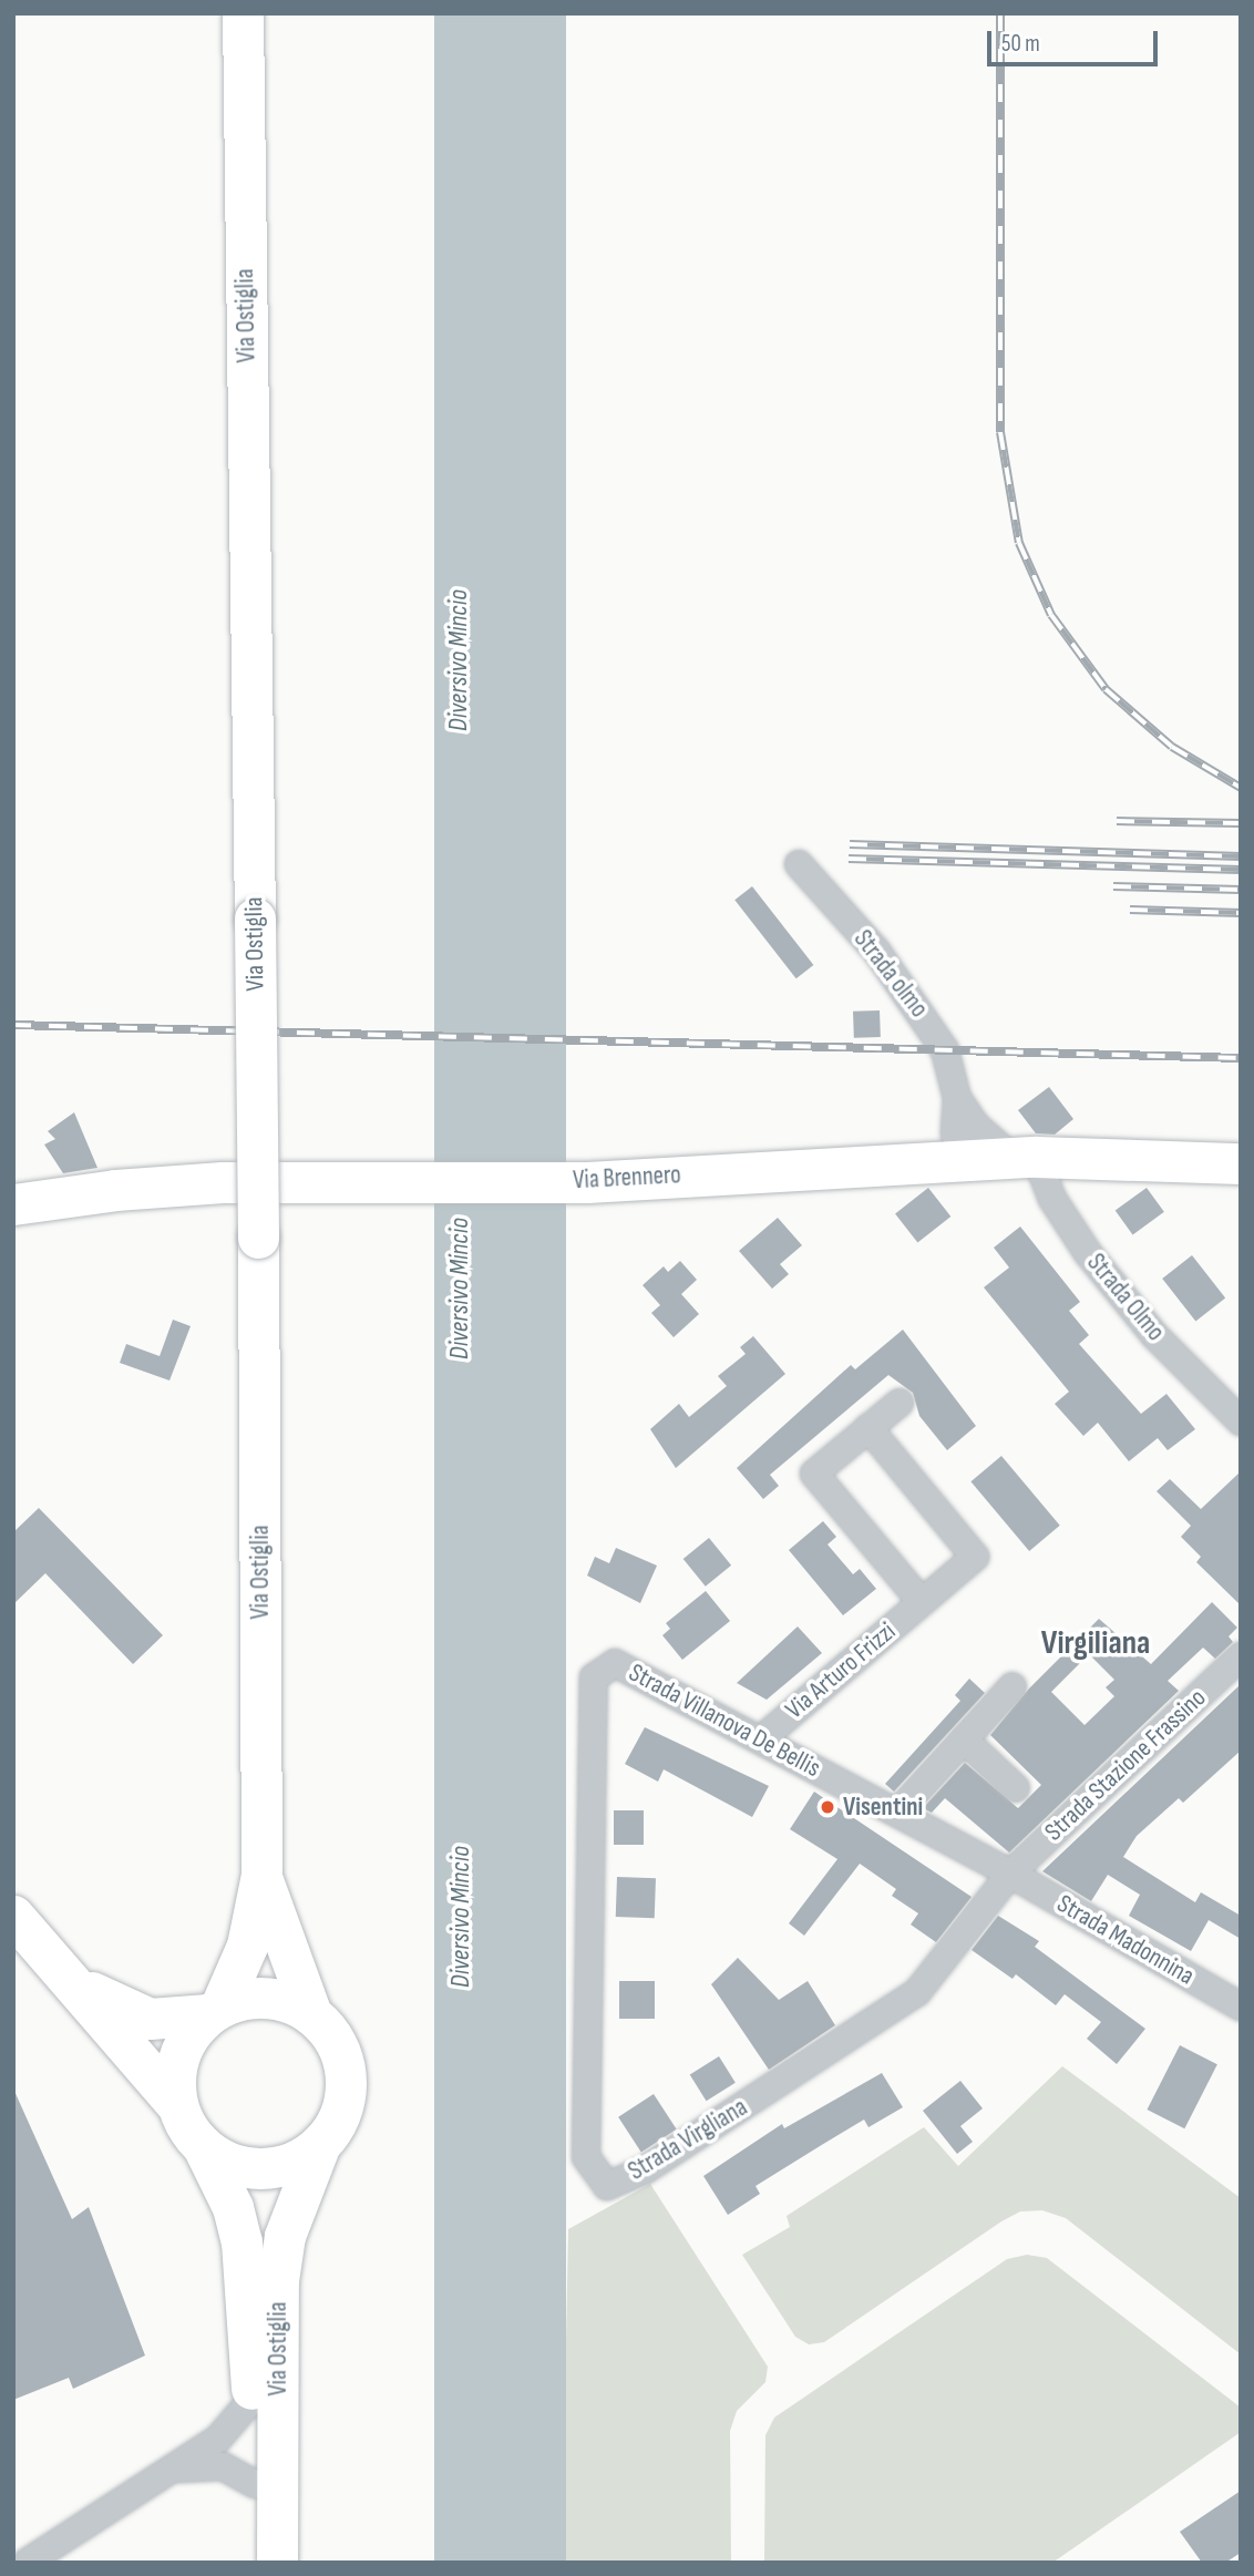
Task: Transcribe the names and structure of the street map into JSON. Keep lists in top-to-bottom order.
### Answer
{
  "streets": {
    "main road": ["Via Ostiglia", "Via Brennero"],
    "street": [
      "Strada olmo",
      "Strada Olmo",
      "Via Arturo Frizzi",
      "Strada Villanova De Bellis",
      "Strada Stazione Frassino",
      "Strada Madonnina",
      "Strada Virgliana"
    ]
  },
  "crossings": [
    ["Strada olmo", "Via Brennero"],
    ["Strada olmo", "Strada Olmo"],
    ["Via Brennero", "Strada Olmo"],
    ["Via Arturo Frizzi", "Strada Villanova De Bellis"],
    ["Strada Villanova De Bellis", "Strada Stazione Frassino"],
    ["Strada Villanova De Bellis", "Strada Madonnina"],
    ["Strada Villanova De Bellis", "Strada Virgliana"],
    ["Strada Stazione Frassino", "Strada Madonnina"],
    ["Strada Stazione Frassino", "Strada Virgliana"],
    ["Strada Madonnina", "Strada Virgliana"]
  ],
  "districts": ["Virgiliana"],
  "water": ["Diversivo Mincio"],
  "places": ["Visentini"],
  "scale_bar": "50 m"
}
